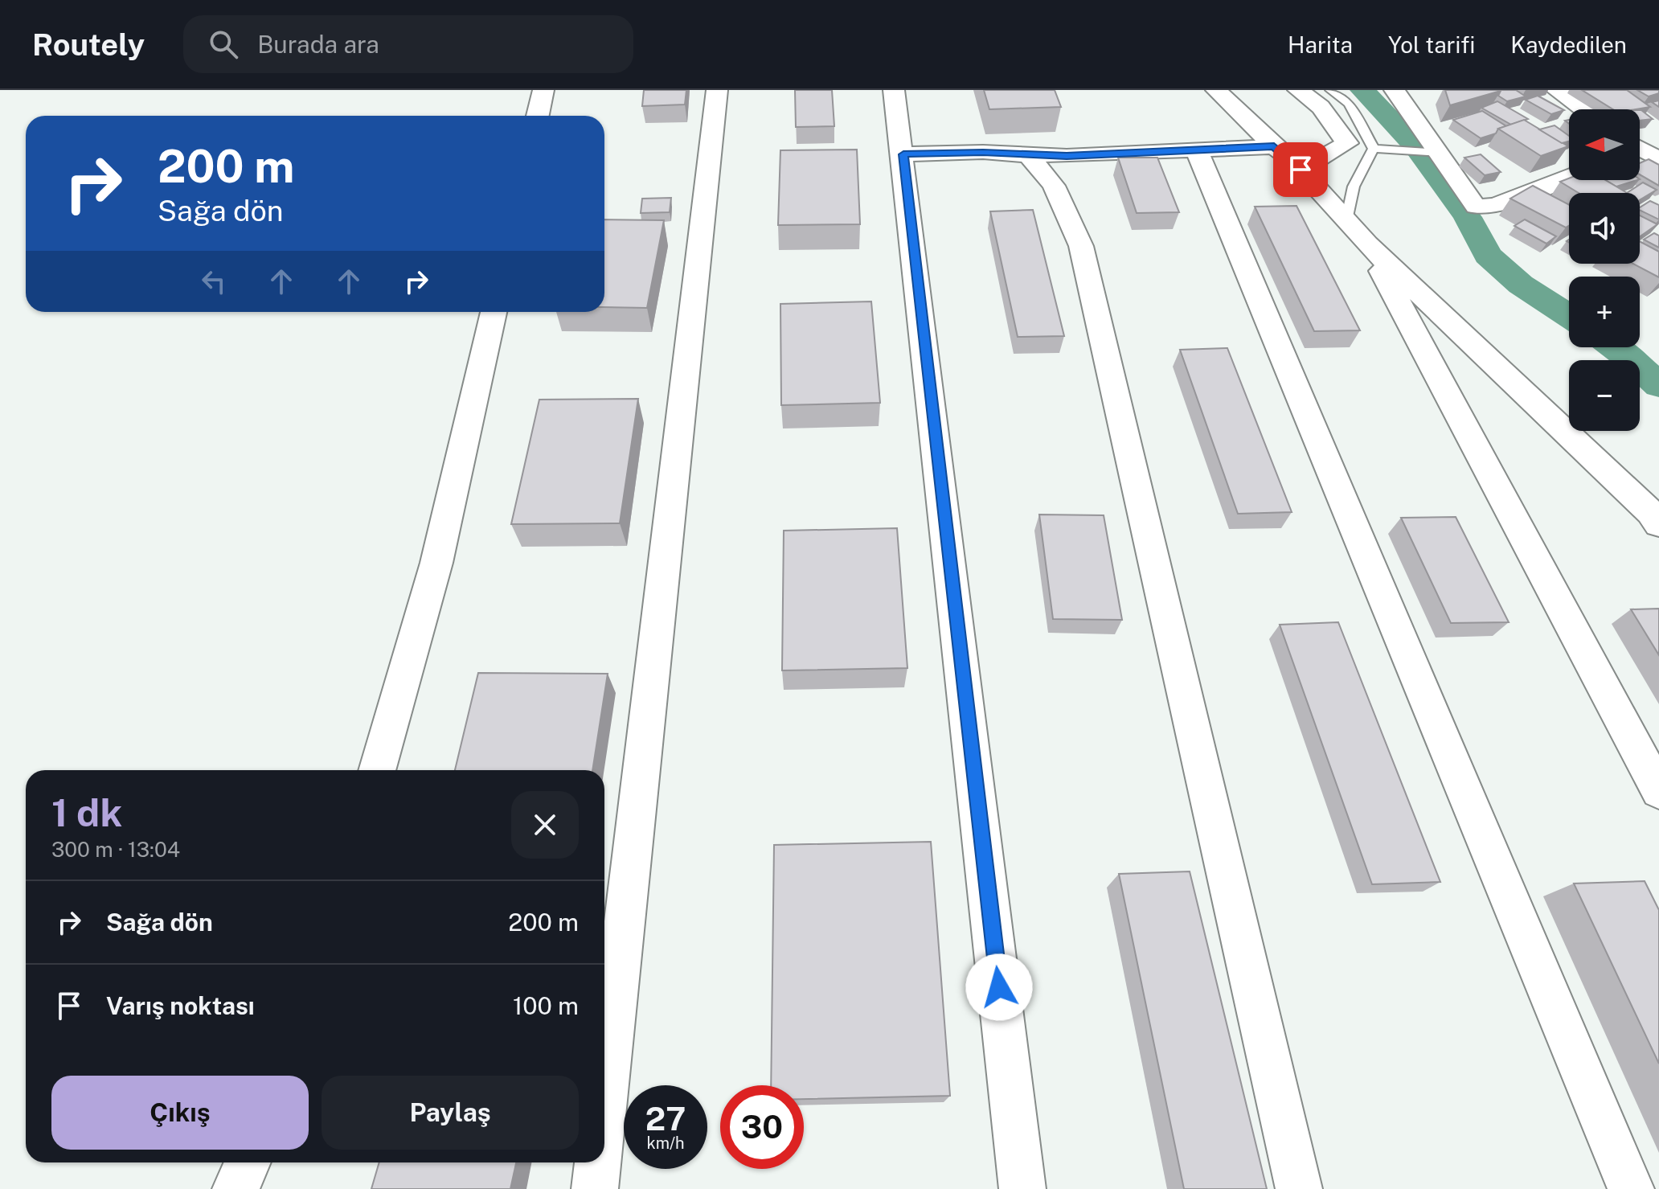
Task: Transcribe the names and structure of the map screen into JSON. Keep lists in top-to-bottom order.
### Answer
{
  "north": "left",
  "page": {
    "header": "Routely",
    "search": "Burada ara",
    "nav": ["Harita", "Yol tarifi", "Kaydedilen"],
    "map_buttons": ["+", "−"],
    "turn": ["200 m", "Sağa dön"],
    "heading": ["1 dk", "300 m · 13:04"],
    "list": [
      {
        "name": "Sağa dön",
        "value": "200 m"
      },
      {
        "name": "Varış noktası",
        "value": "100 m"
      }
    ],
    "buttons": ["Çıkış", "Paylaş"],
    "speed": "27 km/h",
    "limit": "30"
  }
}
